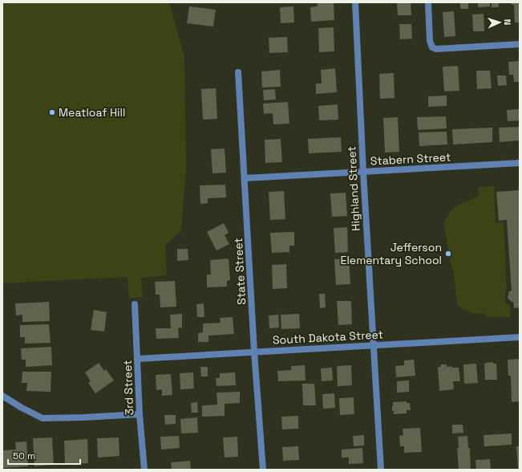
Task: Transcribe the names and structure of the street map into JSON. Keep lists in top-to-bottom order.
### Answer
{
  "streets": {
    "street": [
      "Stabern Street",
      "Highland Street",
      "State Street",
      "South Dakota Street",
      "3rd Street"
    ]
  },
  "crossings": [
    ["Stabern Street", "Highland Street"],
    ["Stabern Street", "State Street"],
    ["Highland Street", "South Dakota Street"],
    ["State Street", "South Dakota Street"],
    ["South Dakota Street", "3rd Street"]
  ],
  "places": ["Meatloaf Hill", "Jefferson Elementary School"],
  "scale_bar": "50 m",
  "north": "right"
}
